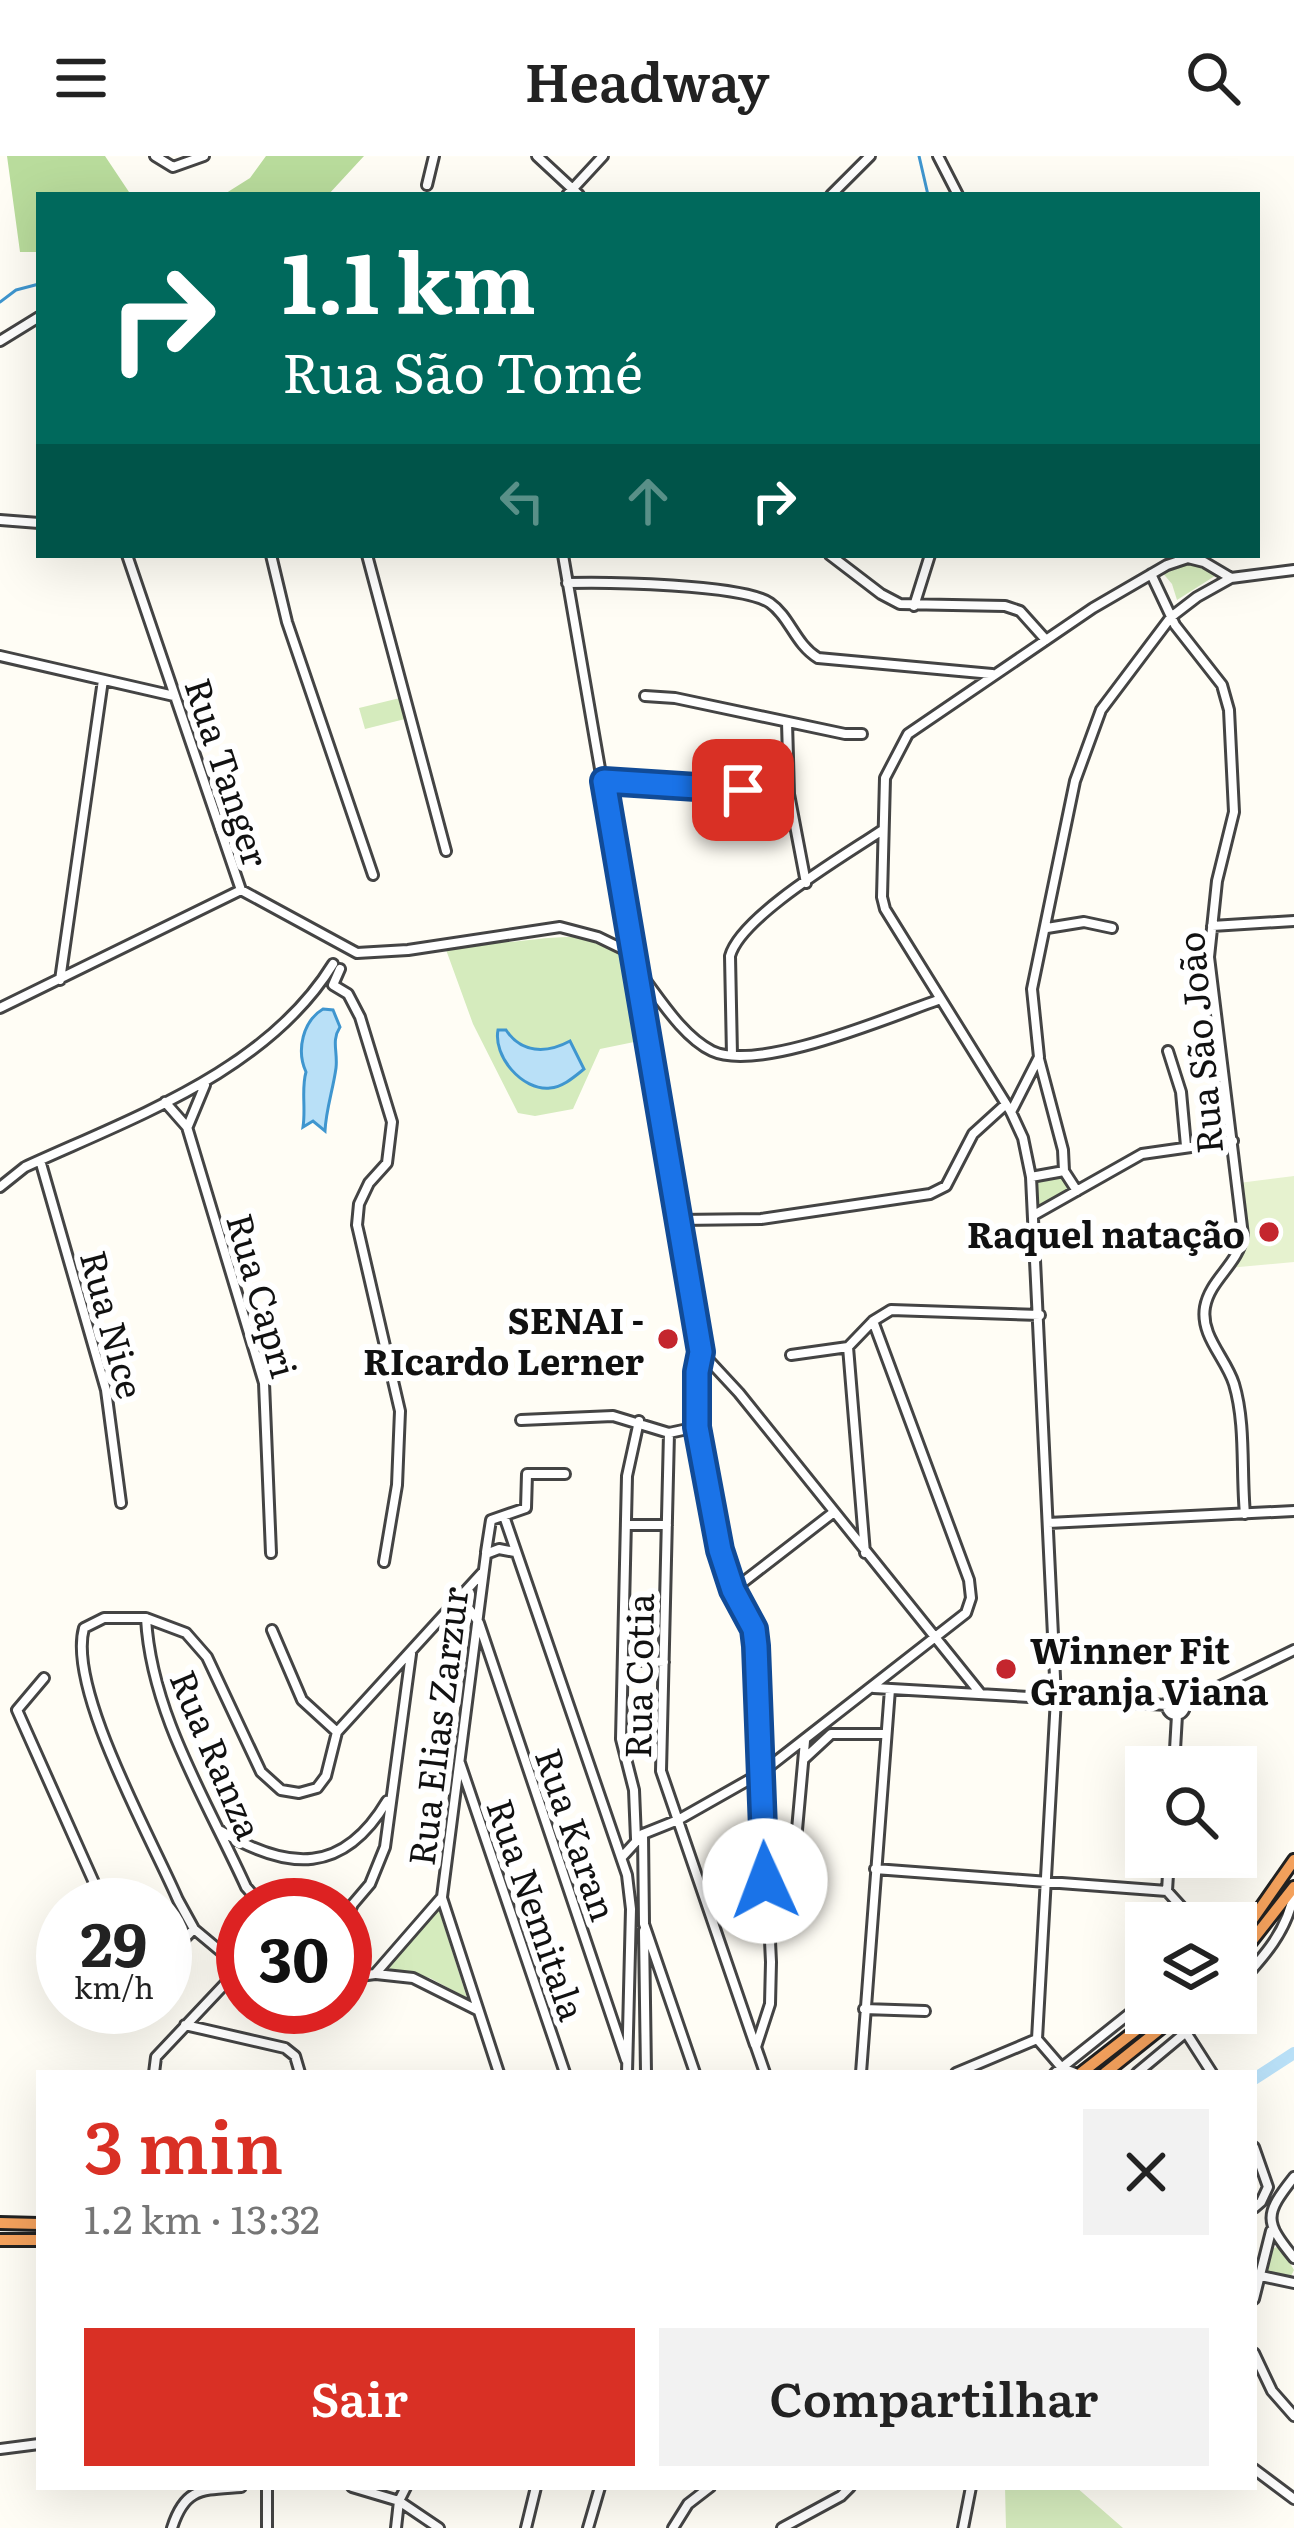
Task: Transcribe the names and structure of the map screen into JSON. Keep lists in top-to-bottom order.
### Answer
{
  "streets": {
    "street": [
      "Rua Tanger",
      "Rua São João",
      "Rua Capri",
      "Rua Nice",
      "Rua Cotia",
      "Rua Elias Zarzur",
      "Rua Ranza",
      "Rua Karan",
      "Rua Nemitala"
    ]
  },
  "crossings": [
    ["Rua Elias Zarzur", "Rua Karan"],
    ["Rua Elias Zarzur", "Rua Nemitala"]
  ],
  "places": ["Raquel natação", "SENAI - RIcardo Lerner", "Winner Fit Granja Viana"],
  "page": {
    "header": "Headway",
    "turn": ["1.1 km", "Rua São Tomé"],
    "speed": "29 km/h",
    "limit": "30",
    "heading": ["3 min", "1.2 km · 13:32"],
    "buttons": ["Sair", "Compartilhar"]
  }
}
